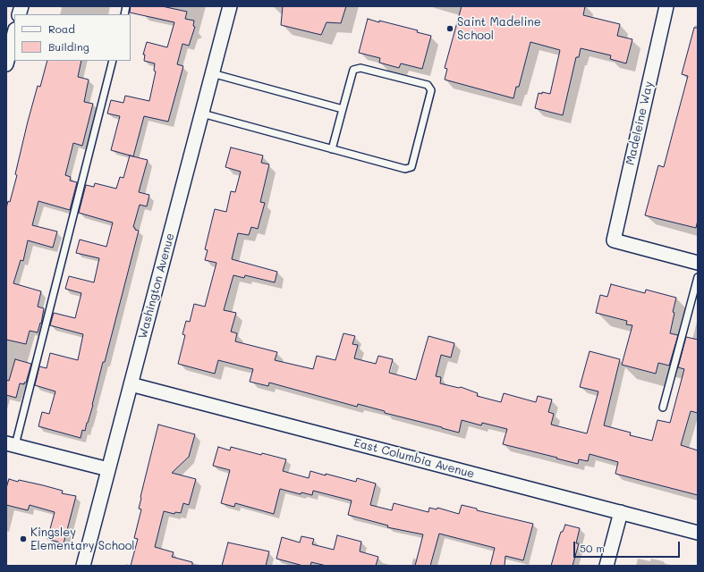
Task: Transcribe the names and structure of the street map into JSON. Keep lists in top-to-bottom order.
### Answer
{
  "streets": {
    "street": ["Madeleine Way", "Washington Avenue", "East Columbia Avenue"]
  },
  "crossings": [
    ["Washington Avenue", "East Columbia Avenue"]
  ],
  "places": ["Saint Madeline School", "Kingsley Elementary School"],
  "legend": ["Road", "Building"],
  "scale_bar": "50 m"
}
